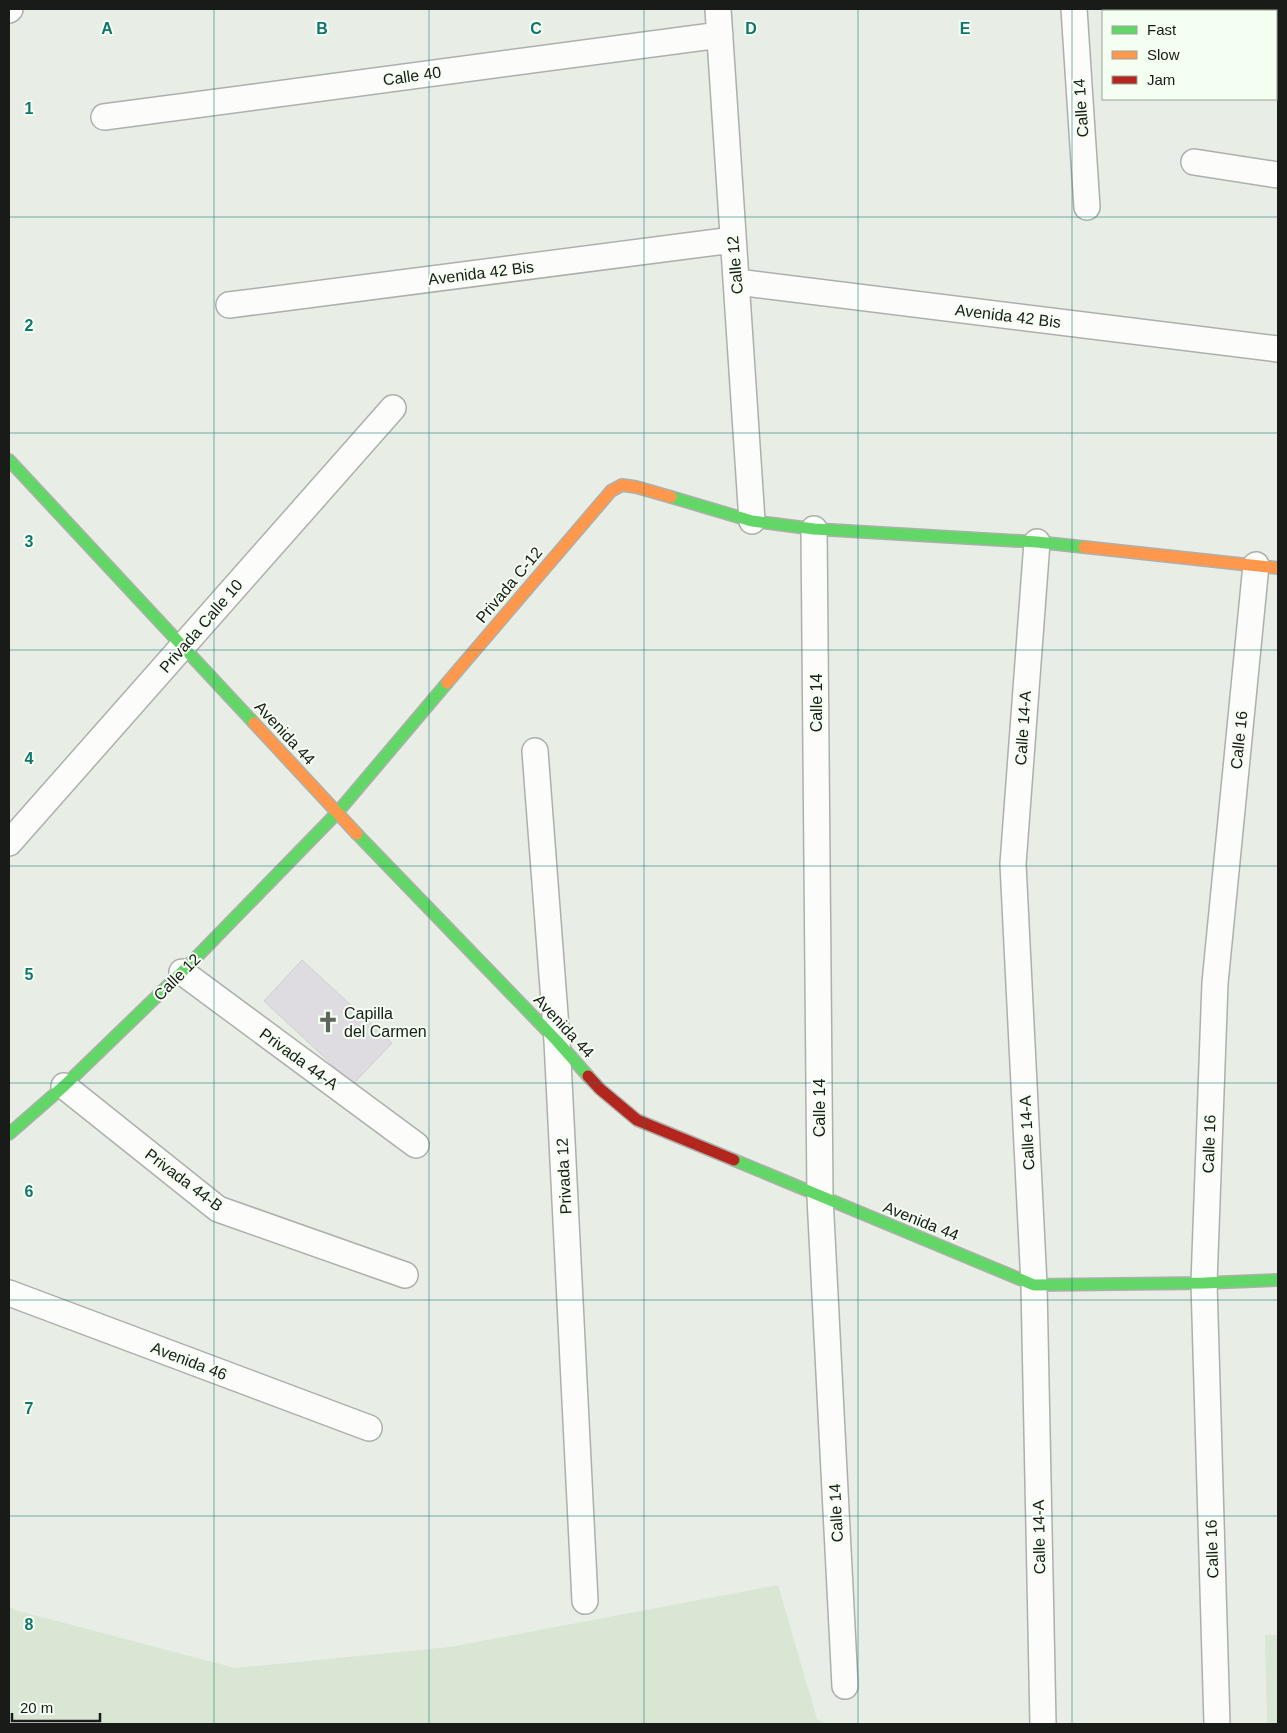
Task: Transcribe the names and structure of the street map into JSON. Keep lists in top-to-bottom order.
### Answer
{
  "streets": {
    "street": [
      "Calle 40",
      "Calle 14",
      "Calle 12",
      "Avenida 42 Bis",
      "Privada C-12",
      "Privada Calle 10",
      "Calle 14-A",
      "Avenida 44",
      "Calle 16",
      "Privada 44-A",
      "Privada 12",
      "Privada 44-B",
      "Avenida 46"
    ]
  },
  "crossings": [
    ["Calle 40", "Calle 12"],
    ["Calle 14", "Avenida 44"],
    ["Calle 12", "Avenida 42 Bis"],
    ["Calle 12", "Privada C-12"],
    ["Calle 12", "Avenida 44"],
    ["Calle 12", "Privada 44-A"],
    ["Calle 12", "Privada 44-B"],
    ["Privada C-12", "Avenida 44"],
    ["Privada Calle 10", "Avenida 44"],
    ["Calle 14-A", "Avenida 44"],
    ["Avenida 44", "Calle 16"],
    ["Avenida 44", "Privada 12"]
  ],
  "places": {
    "church": ["Capilla del Carmen"]
  },
  "legend": ["Fast", "Slow", "Jam"],
  "scale_bar": "20 m",
  "grid": {
    "columns": [
      "A",
      "B",
      "C",
      "D",
      "E"
    ],
    "rows": [
      "1",
      "2",
      "3",
      "4",
      "5",
      "6",
      "7",
      "8"
    ]
  }
}
